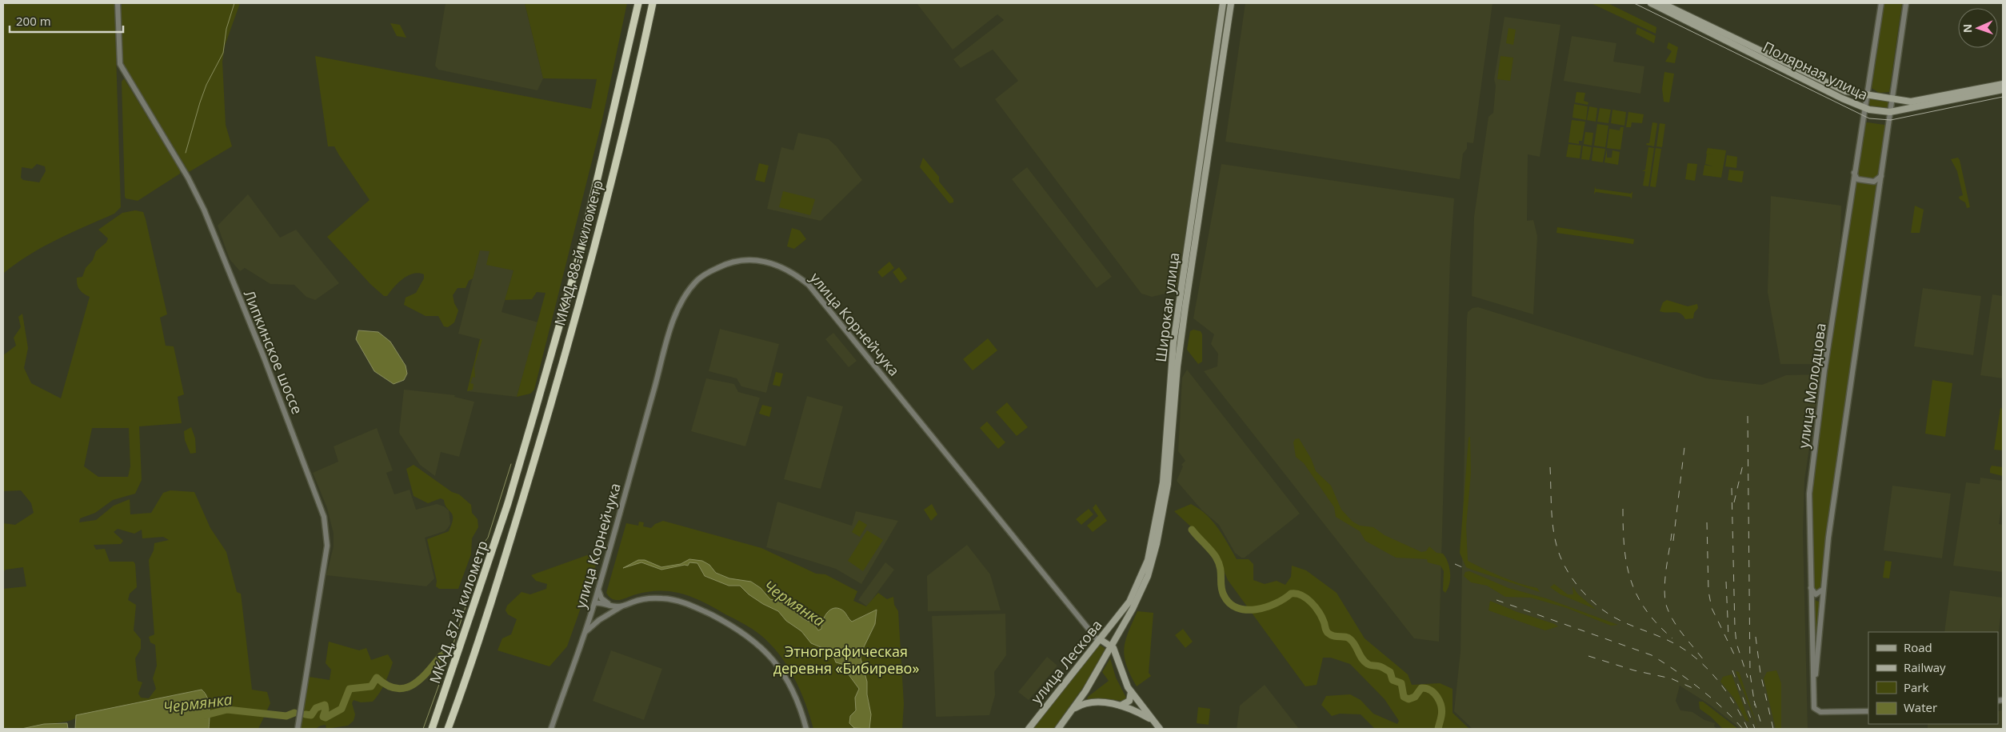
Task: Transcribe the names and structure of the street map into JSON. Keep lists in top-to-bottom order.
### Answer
{
  "streets": {
    "highway": ["МКАД, 88-й километр", "МКАД, 87-й километр"],
    "main road": ["Полярная улица", "Широкая улица", "улица Лескова"],
    "street": ["улица Корнейчука", "Липкинское шоссе", "улица Молодцова"]
  },
  "crossings": [
    ["Полярная улица", "улица Молодцова"],
    ["МКАД, 88-й километр", "МКАД, 87-й километр"],
    ["Широкая улица", "улица Лескова"],
    ["улица Корнейчука", "улица Лескова"]
  ],
  "water": ["Чермянка"],
  "parks": ["Этнографическая деревня «Бибирево»"],
  "legend": [
    "Road",
    "Railway",
    "Park",
    "Water"
  ],
  "scale_bar": "200 m",
  "north": "left"
}
